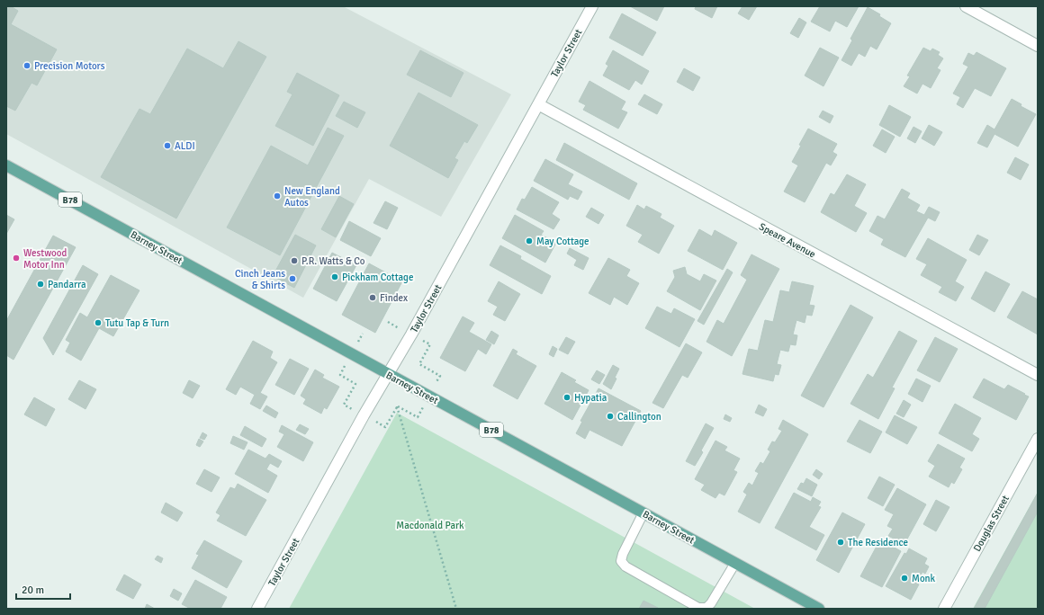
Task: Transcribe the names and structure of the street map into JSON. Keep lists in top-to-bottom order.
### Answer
{
  "streets": {
    "main road": ["B78", "Barney Street"],
    "street": ["Taylor Street", "Speare Avenue", "Douglas Street"]
  },
  "crossings": [
    ["Taylor Street", "Speare Avenue"],
    ["Taylor Street", "Barney Street"]
  ],
  "parks": ["Macdonald Park"],
  "places": [
    "Precision Motors",
    "ALDI",
    "New England Autos",
    "May Cottage",
    "Westwood Motor Inn",
    "P.R. Watts & Co",
    "Pickham Cottage",
    "Cinch Jeans & Shirts",
    "Pandarra",
    "Findex",
    "Tutu Tap & Turn",
    "Hypatia",
    "Callington",
    "The Residence",
    "Monk"
  ],
  "scale_bar": "20 m"
}
